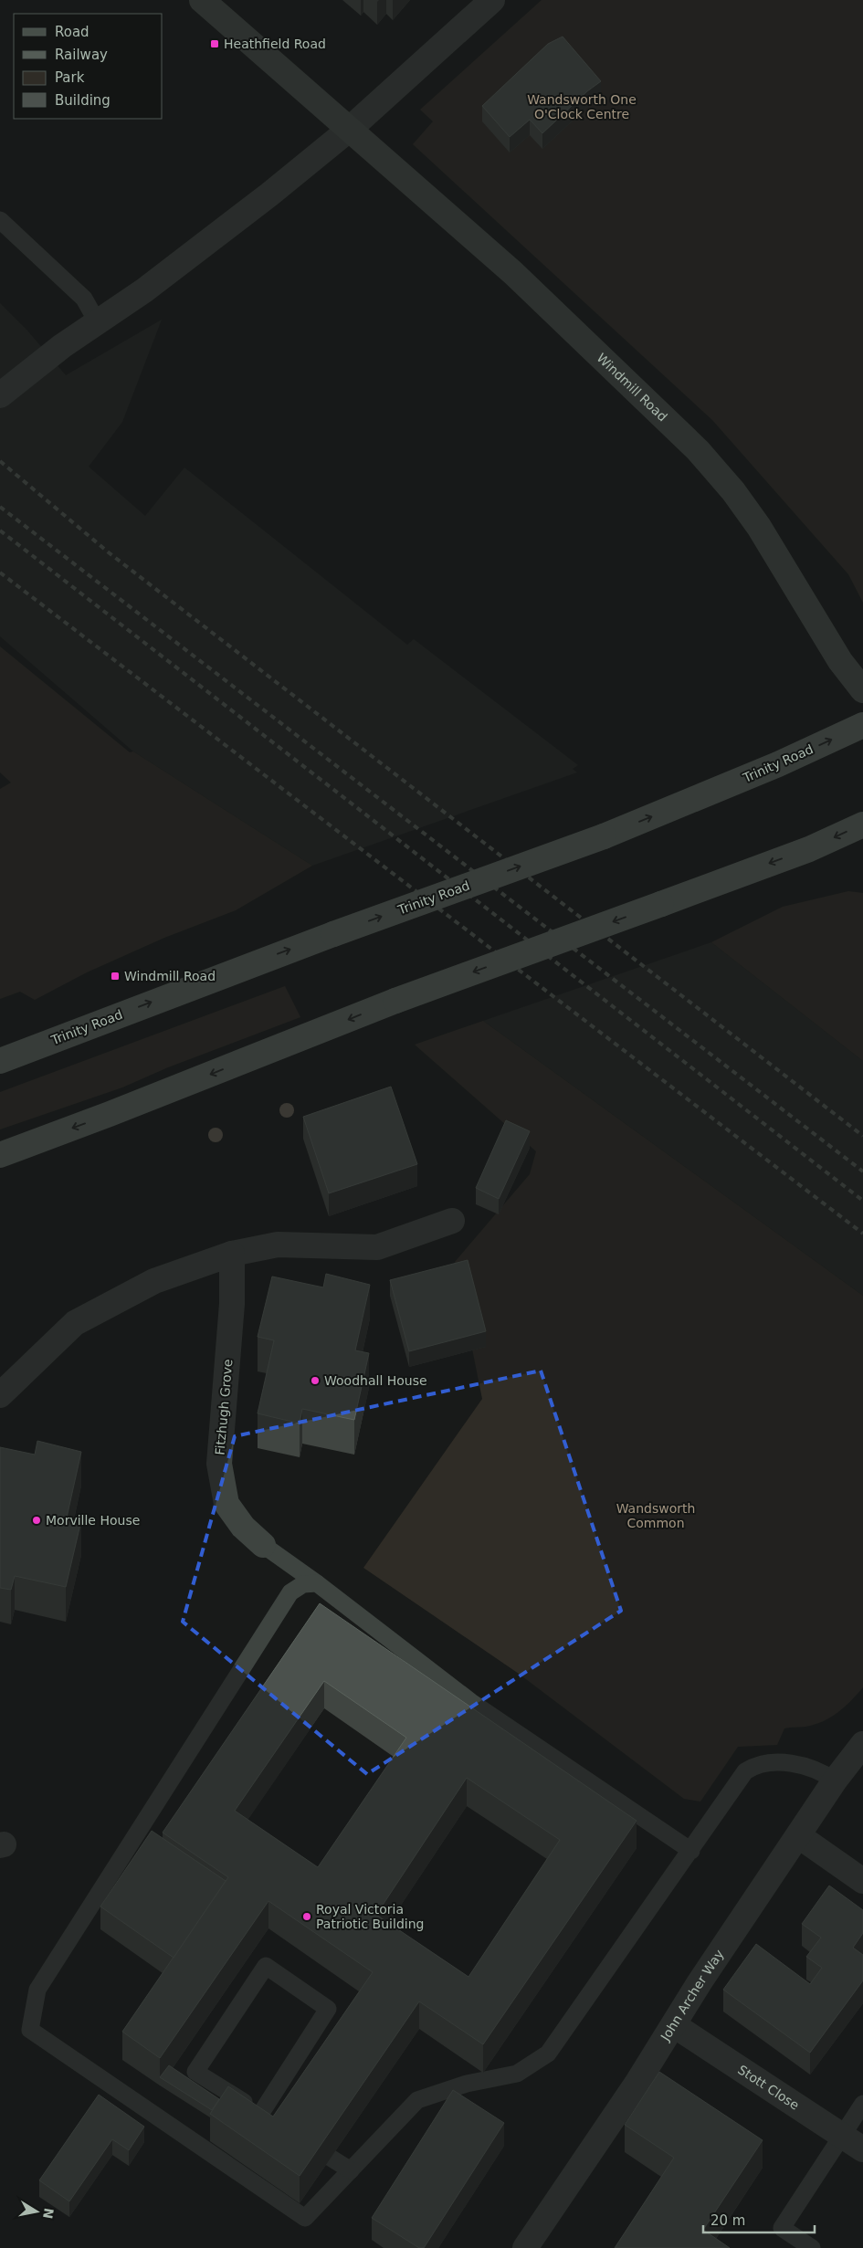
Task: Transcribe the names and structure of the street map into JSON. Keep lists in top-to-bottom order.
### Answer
{
  "streets": {
    "highway": ["Trinity Road"],
    "main road": ["Windmill Road"],
    "street": ["Fitzhugh Grove", "John Archer Way", "Stott Close"]
  },
  "crossings": [
    ["John Archer Way", "Stott Close"]
  ],
  "parks": ["Wandsworth One O'Clock Centre", "Wandsworth Common"],
  "places": {
    "transit": ["Heathfield Road", "Windmill Road"],
    "other": ["Woodhall House", "Morville House", "Royal Victoria Patriotic Building"]
  },
  "legend": [
    "Road",
    "Railway",
    "Park",
    "Building"
  ],
  "scale_bar": "20 m",
  "north": "right"
}
